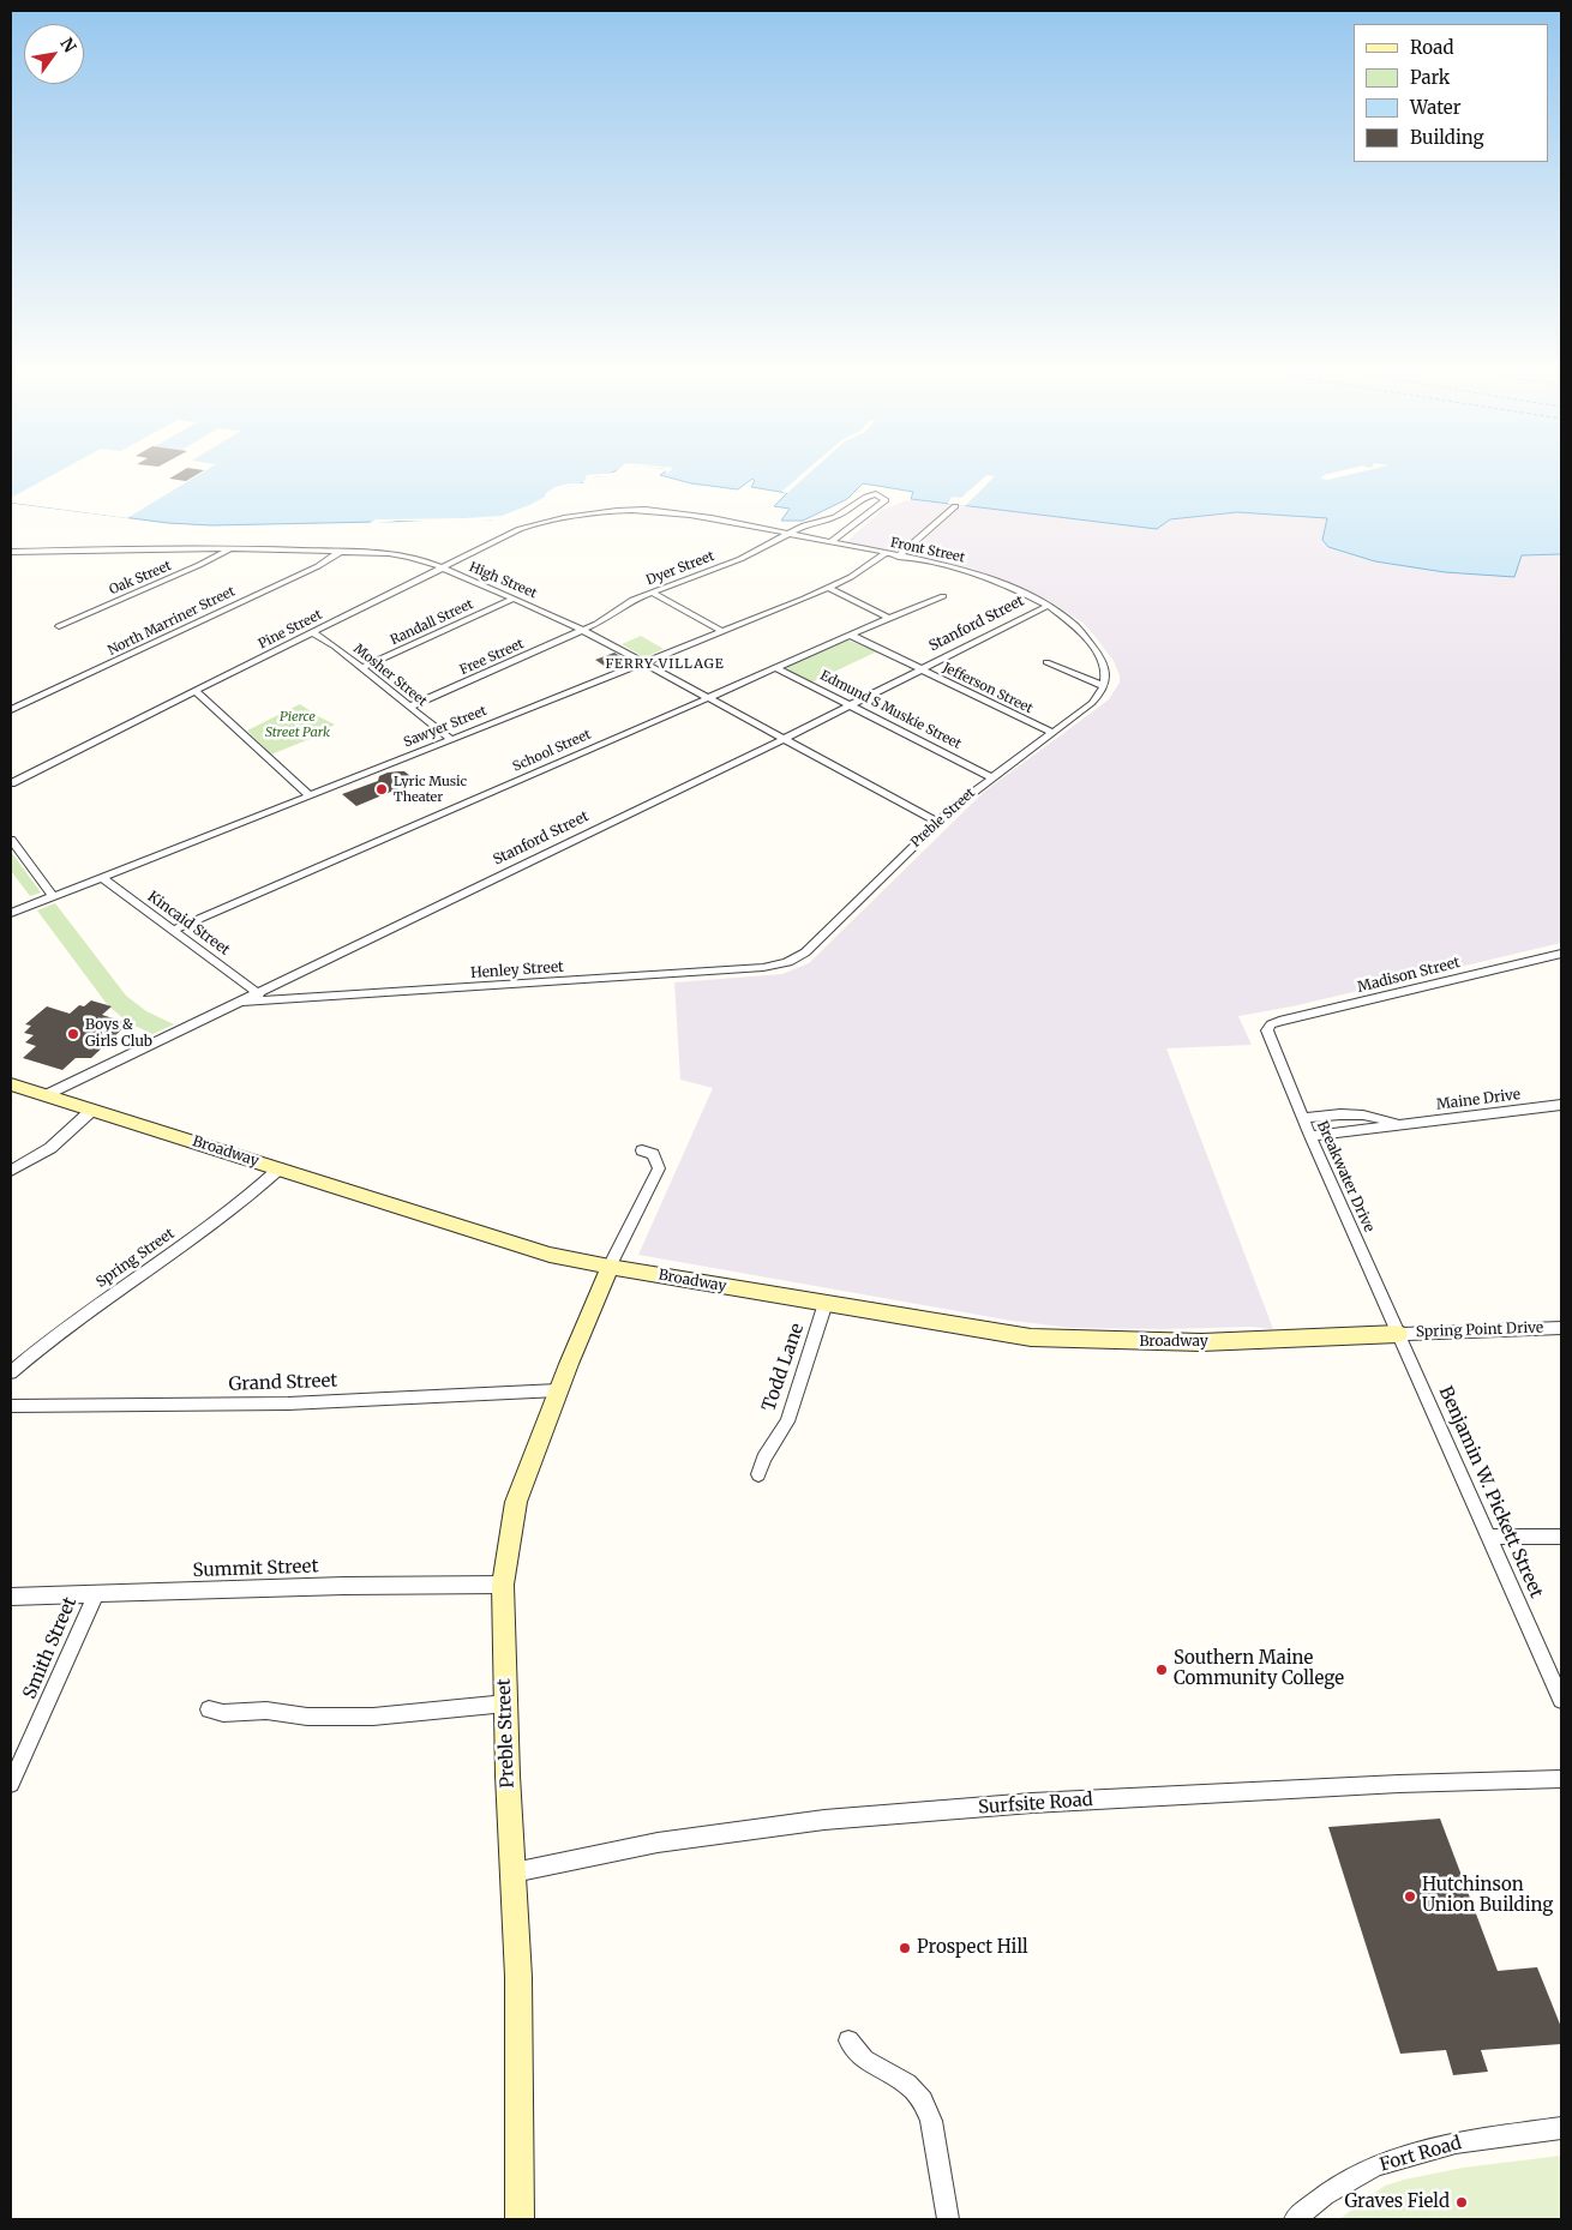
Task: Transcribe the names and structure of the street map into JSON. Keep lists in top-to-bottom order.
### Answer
{
  "streets": {
    "street": [
      "Front Street",
      "Dyer Street",
      "Oak Street",
      "High Street",
      "North Marriner Street",
      "Randall Street",
      "Stanford Street",
      "Pine Street",
      "Free Street",
      "Mosher Street",
      "Jefferson Street",
      "Edmund S Muskie Street",
      "Sawyer Street",
      "School Street",
      "Preble Street",
      "Kincaid Street",
      "Henley Street",
      "Madison Street",
      "Maine Drive",
      "Broadway",
      "Breakwater Drive",
      "Spring Street",
      "Spring Point Drive",
      "Todd Lane",
      "Grand Street",
      "Benjamin W. Pickett Street",
      "Summit Street",
      "Smith Street",
      "Surfsite Road",
      "Fort Road"
    ]
  },
  "crossings": [
    ["Front Street", "Dyer Street"],
    ["Front Street", "Stanford Street"],
    ["Front Street", "Pine Street"],
    ["Front Street", "Sawyer Street"],
    ["Front Street", "Preble Street"],
    ["Dyer Street", "High Street"],
    ["Dyer Street", "Free Street"],
    ["Oak Street", "High Street"],
    ["High Street", "North Marriner Street"],
    ["High Street", "Randall Street"],
    ["High Street", "Stanford Street"],
    ["High Street", "Pine Street"],
    ["High Street", "Free Street"],
    ["High Street", "Sawyer Street"],
    ["High Street", "School Street"],
    ["High Street", "Preble Street"],
    ["Randall Street", "Mosher Street"],
    ["Stanford Street", "Jefferson Street"],
    ["Stanford Street", "Edmund S Muskie Street"],
    ["Stanford Street", "Kincaid Street"],
    ["Stanford Street", "Henley Street"],
    ["Stanford Street", "Broadway"],
    ["Pine Street", "Mosher Street"],
    ["Free Street", "Mosher Street"],
    ["Mosher Street", "Sawyer Street"],
    ["Jefferson Street", "School Street"],
    ["Jefferson Street", "Preble Street"],
    ["Edmund S Muskie Street", "School Street"],
    ["Edmund S Muskie Street", "Preble Street"],
    ["Sawyer Street", "Kincaid Street"],
    ["School Street", "Kincaid Street"],
    ["Preble Street", "Henley Street"],
    ["Preble Street", "Broadway"],
    ["Preble Street", "Grand Street"],
    ["Preble Street", "Summit Street"],
    ["Preble Street", "Surfsite Road"],
    ["Madison Street", "Breakwater Drive"],
    ["Maine Drive", "Breakwater Drive"],
    ["Broadway", "Breakwater Drive"],
    ["Broadway", "Spring Street"],
    ["Broadway", "Spring Point Drive"],
    ["Broadway", "Todd Lane"],
    ["Broadway", "Benjamin W. Pickett Street"],
    ["Breakwater Drive", "Spring Point Drive"],
    ["Breakwater Drive", "Benjamin W. Pickett Street"],
    ["Spring Point Drive", "Benjamin W. Pickett Street"],
    ["Summit Street", "Smith Street"]
  ],
  "districts": ["FERRY VILLAGE"],
  "parks": ["Pierce Street Park"],
  "places": [
    "Lyric Music Theater",
    "Boys & Girls Club",
    "Southern Maine Community College",
    "Hutchinson Union Building",
    "Prospect Hill",
    "Graves Field"
  ],
  "legend": [
    "Road",
    "Park",
    "Water",
    "Building"
  ],
  "north": "top right"
}
